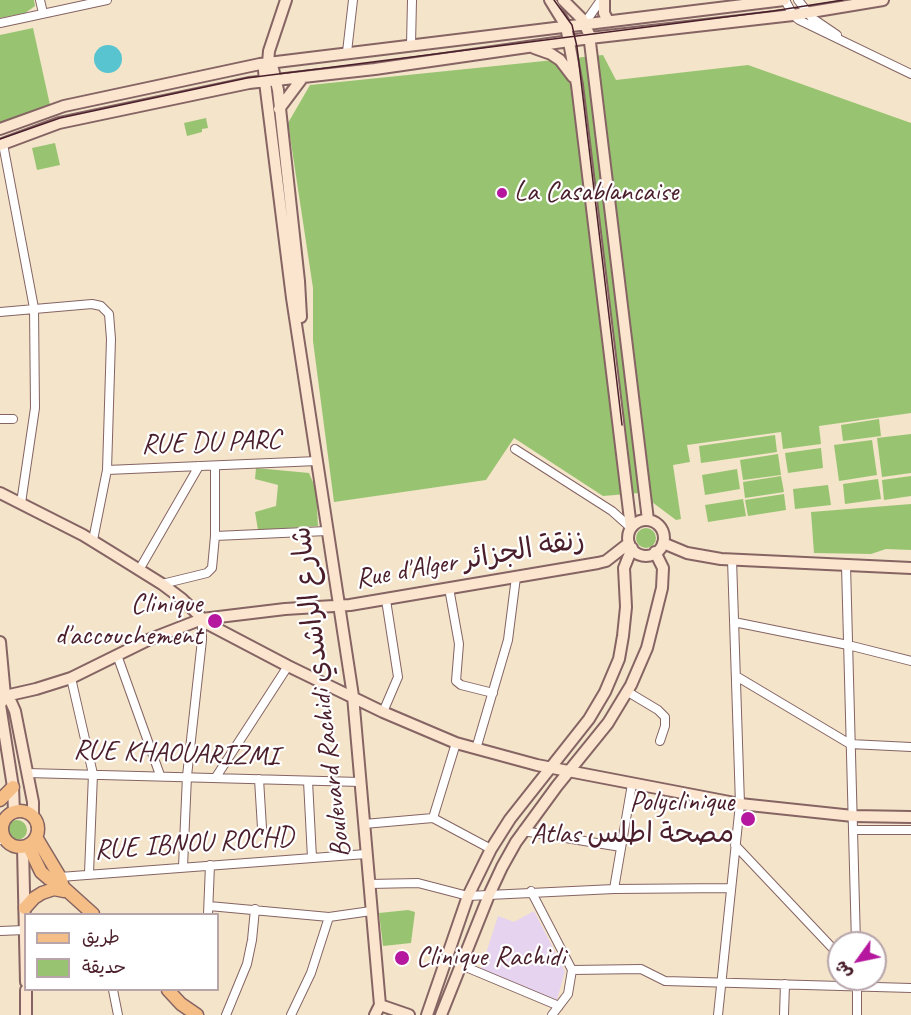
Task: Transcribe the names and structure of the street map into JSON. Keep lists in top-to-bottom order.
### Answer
{
  "streets": {
    "main road": ["Rue d'Alger زنقة الجزائر", "Boulevard Rachidi شارع الراشدي"],
    "street": ["RUE DU PARC", "RUE KHAOUARIZMI", "RUE IBNOU ROCHD"]
  },
  "crossings": [
    ["RUE DU PARC", "Boulevard Rachidi شارع الراشدي"],
    ["Rue d'Alger زنقة الجزائر", "Boulevard Rachidi شارع الراشدي"],
    ["Boulevard Rachidi شارع الراشدي", "RUE KHAOUARIZMI"],
    ["Boulevard Rachidi شارع الراشدي", "RUE IBNOU ROCHD"]
  ],
  "places": [
    "La Casablancaise",
    "Clinique d'accouchement",
    "Polyclinique Atlas مصحة اطلس",
    "Clinique Rachidi"
  ],
  "legend": ["طريق", "حديقة"],
  "north": "bottom left"
}
